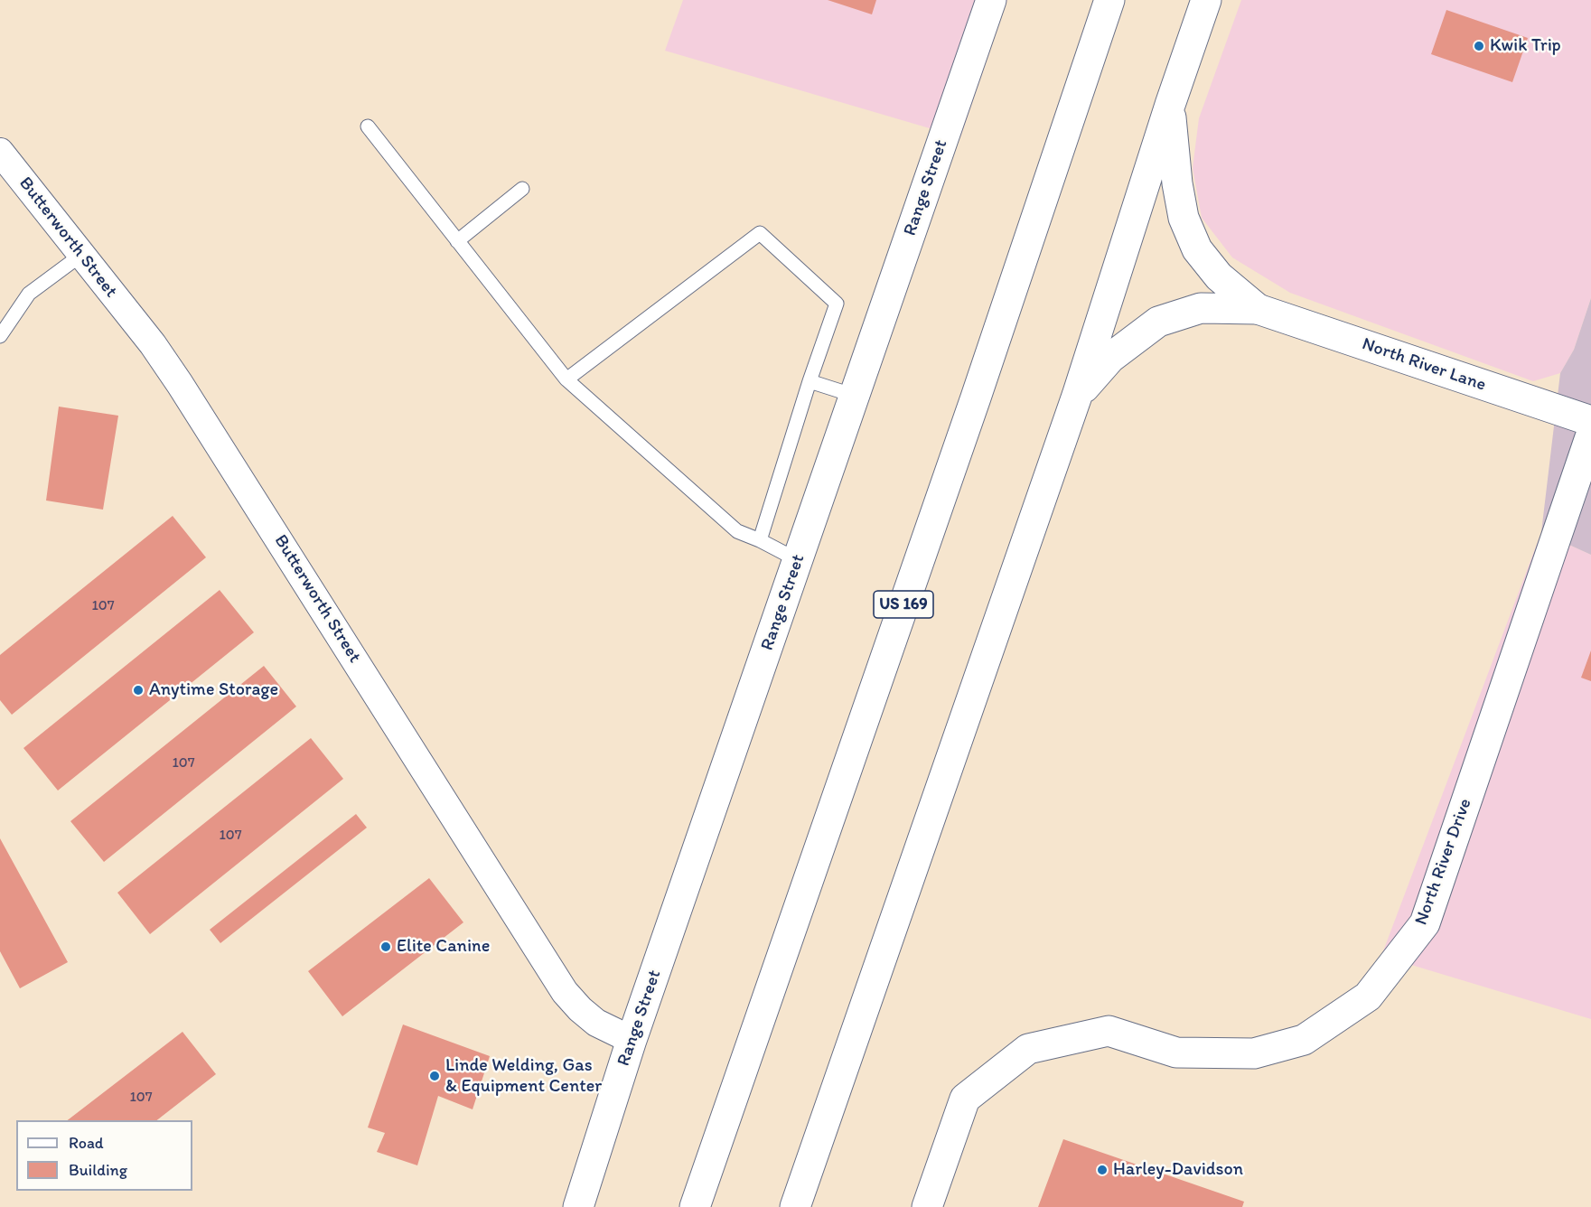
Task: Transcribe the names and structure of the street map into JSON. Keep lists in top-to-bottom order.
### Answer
{
  "streets": {
    "main road": [
      "Range Street",
      "North River Lane",
      "US 169",
      "North River Drive"
    ],
    "street": ["Butterworth Street"]
  },
  "crossings": [
    ["Range Street", "Butterworth Street"]
  ],
  "places": [
    "Kwik Trip",
    "Anytime Storage",
    "Elite Canine",
    "Linde Welding, Gas & Equipment Center",
    "Harley-Davidson"
  ],
  "house_numbers": [
    "107",
    "107",
    "107",
    "107"
  ],
  "legend": ["Road", "Building"]
}
